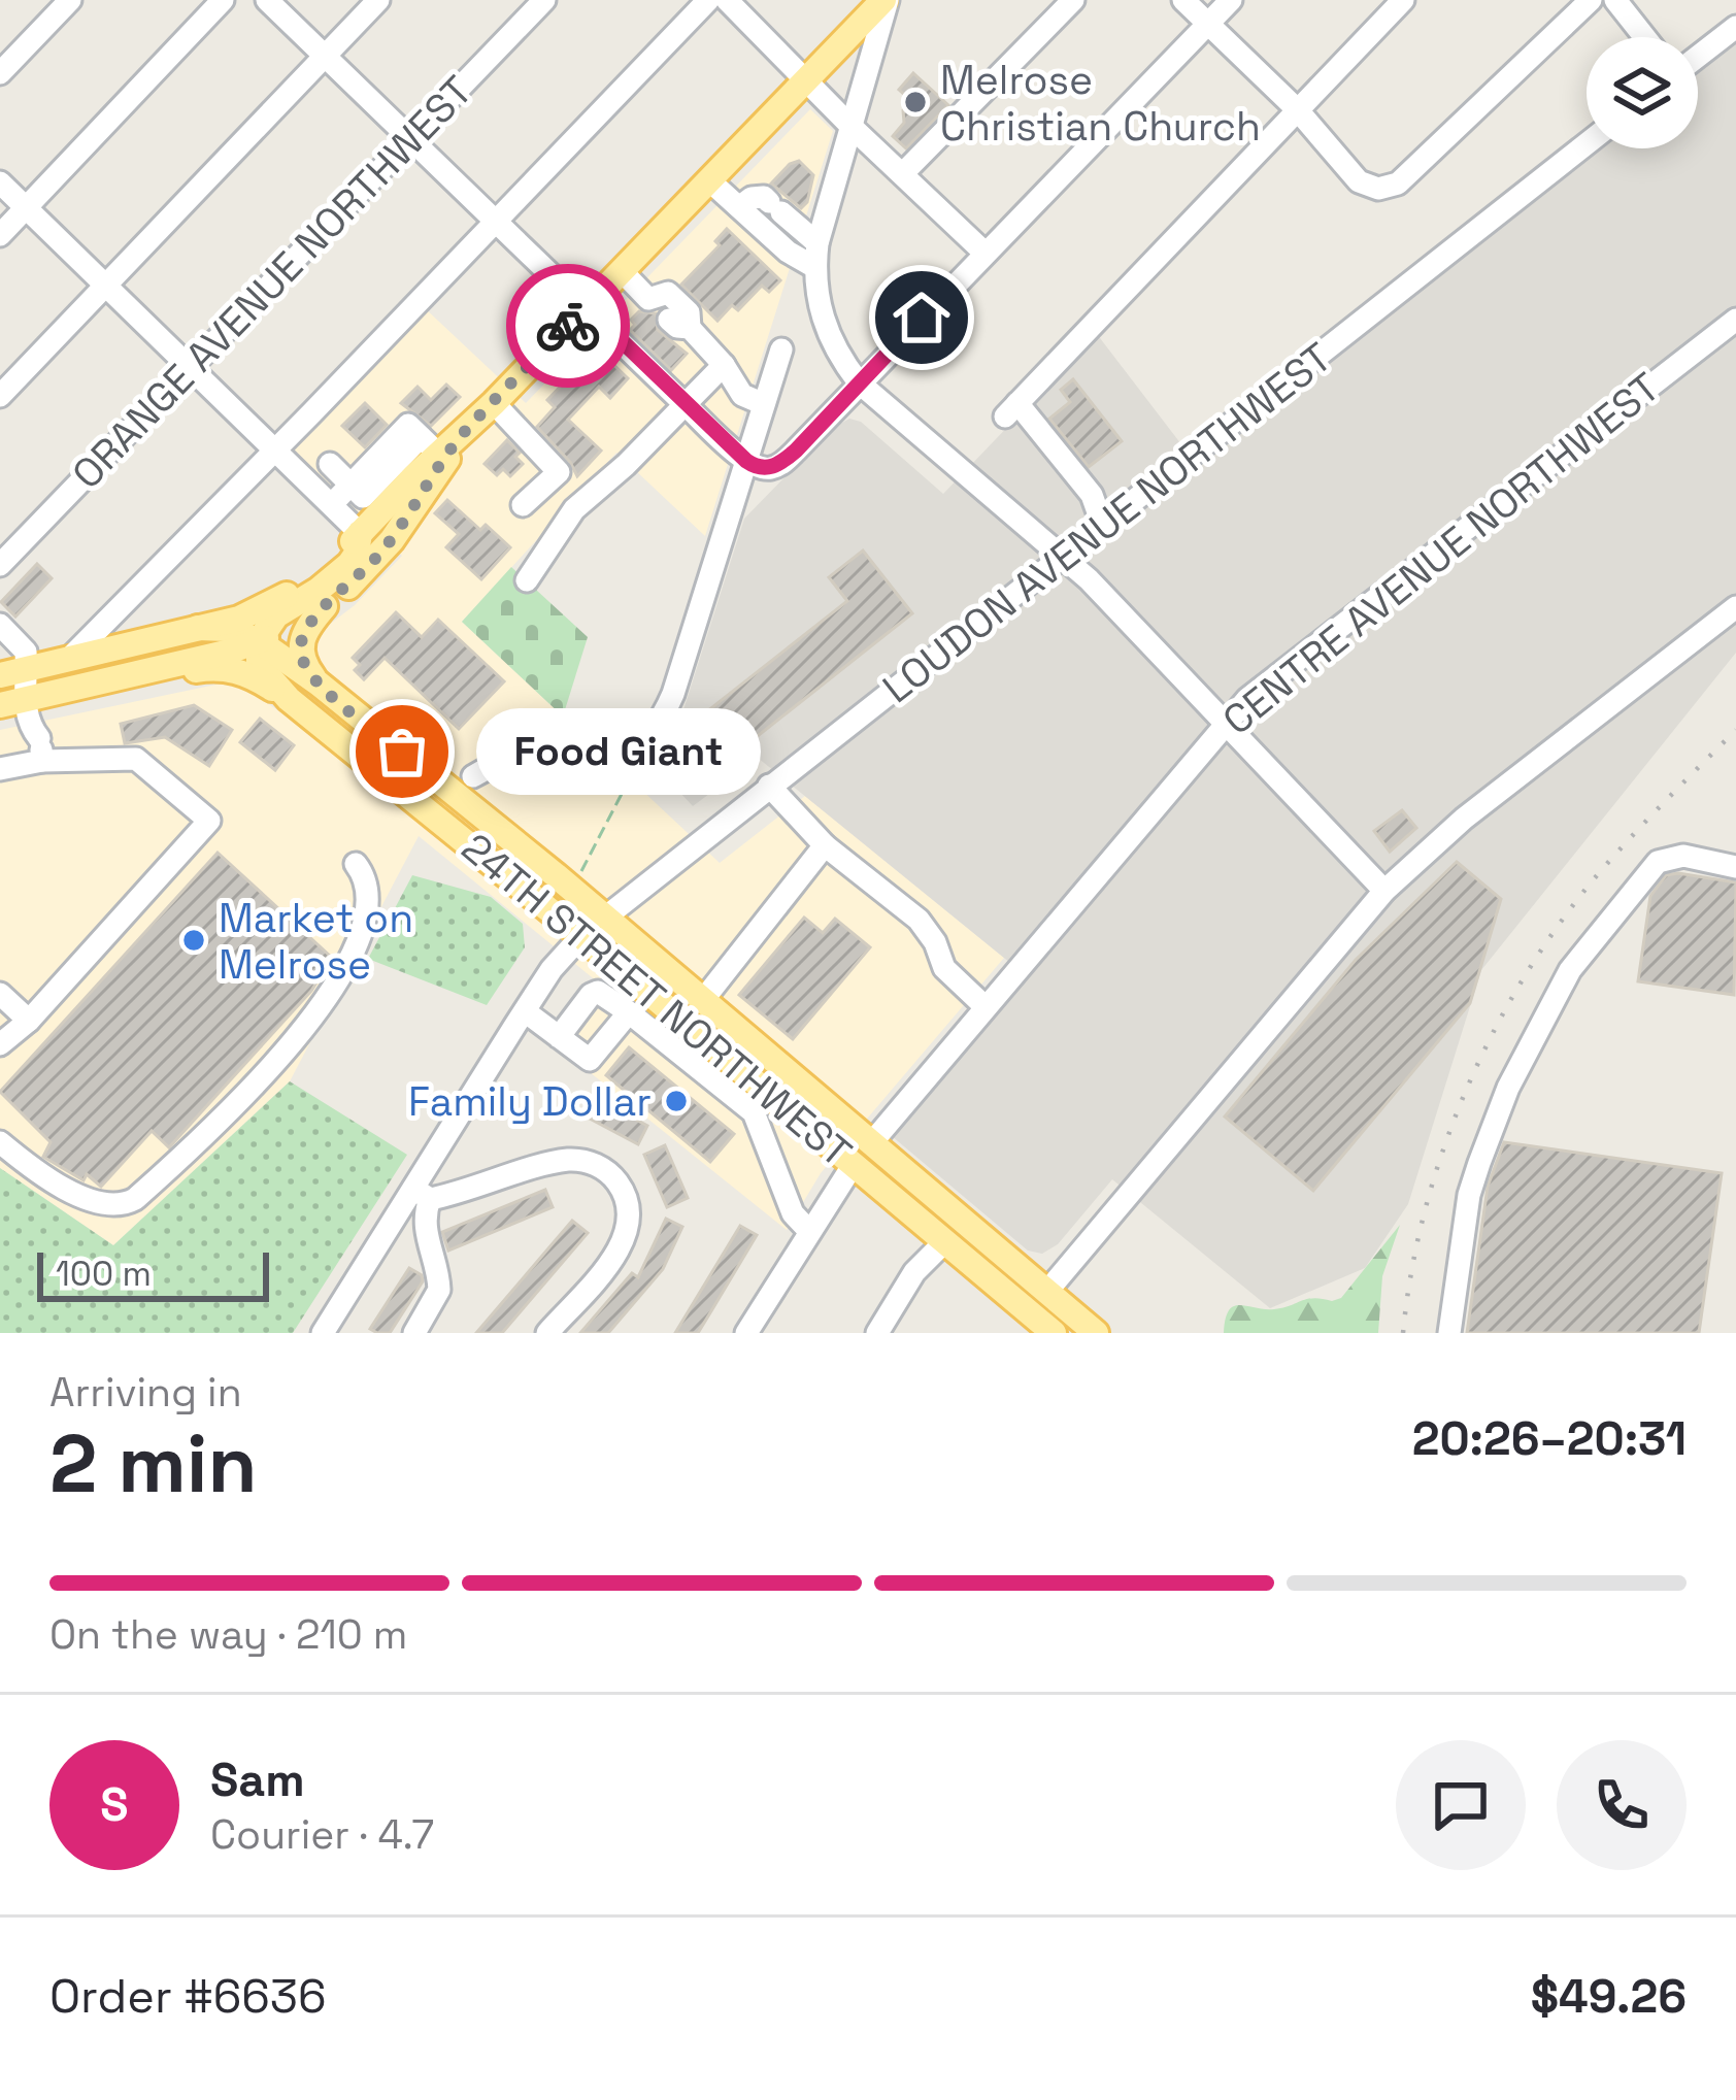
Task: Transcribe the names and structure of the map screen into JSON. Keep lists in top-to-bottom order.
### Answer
{
  "streets": {
    "main road": ["24TH STREET NORTHWEST"],
    "street": ["ORANGE AVENUE NORTHWEST", "LOUDON AVENUE NORTHWEST", "CENTRE AVENUE NORTHWEST"]
  },
  "crossings": [
    ["LOUDON AVENUE NORTHWEST", "24TH STREET NORTHWEST"],
    ["CENTRE AVENUE NORTHWEST", "24TH STREET NORTHWEST"]
  ],
  "places": [
    "Melrose Christian Church",
    "Food Giant",
    "Market on Melrose",
    "Family Dollar"
  ],
  "scale_bar": "100 m",
  "page": {
    "bubble": "Food Giant",
    "scale": "100 m",
    "heading": ["2 min", "Arriving in", "20:26–20:31"],
    "panel": [
      "Sam",
      "Courier · 4.7",
      "Order #6636",
      "$49.26"
    ],
    "bar": "On the way · 210 m",
    "round": "S"
  }
}
